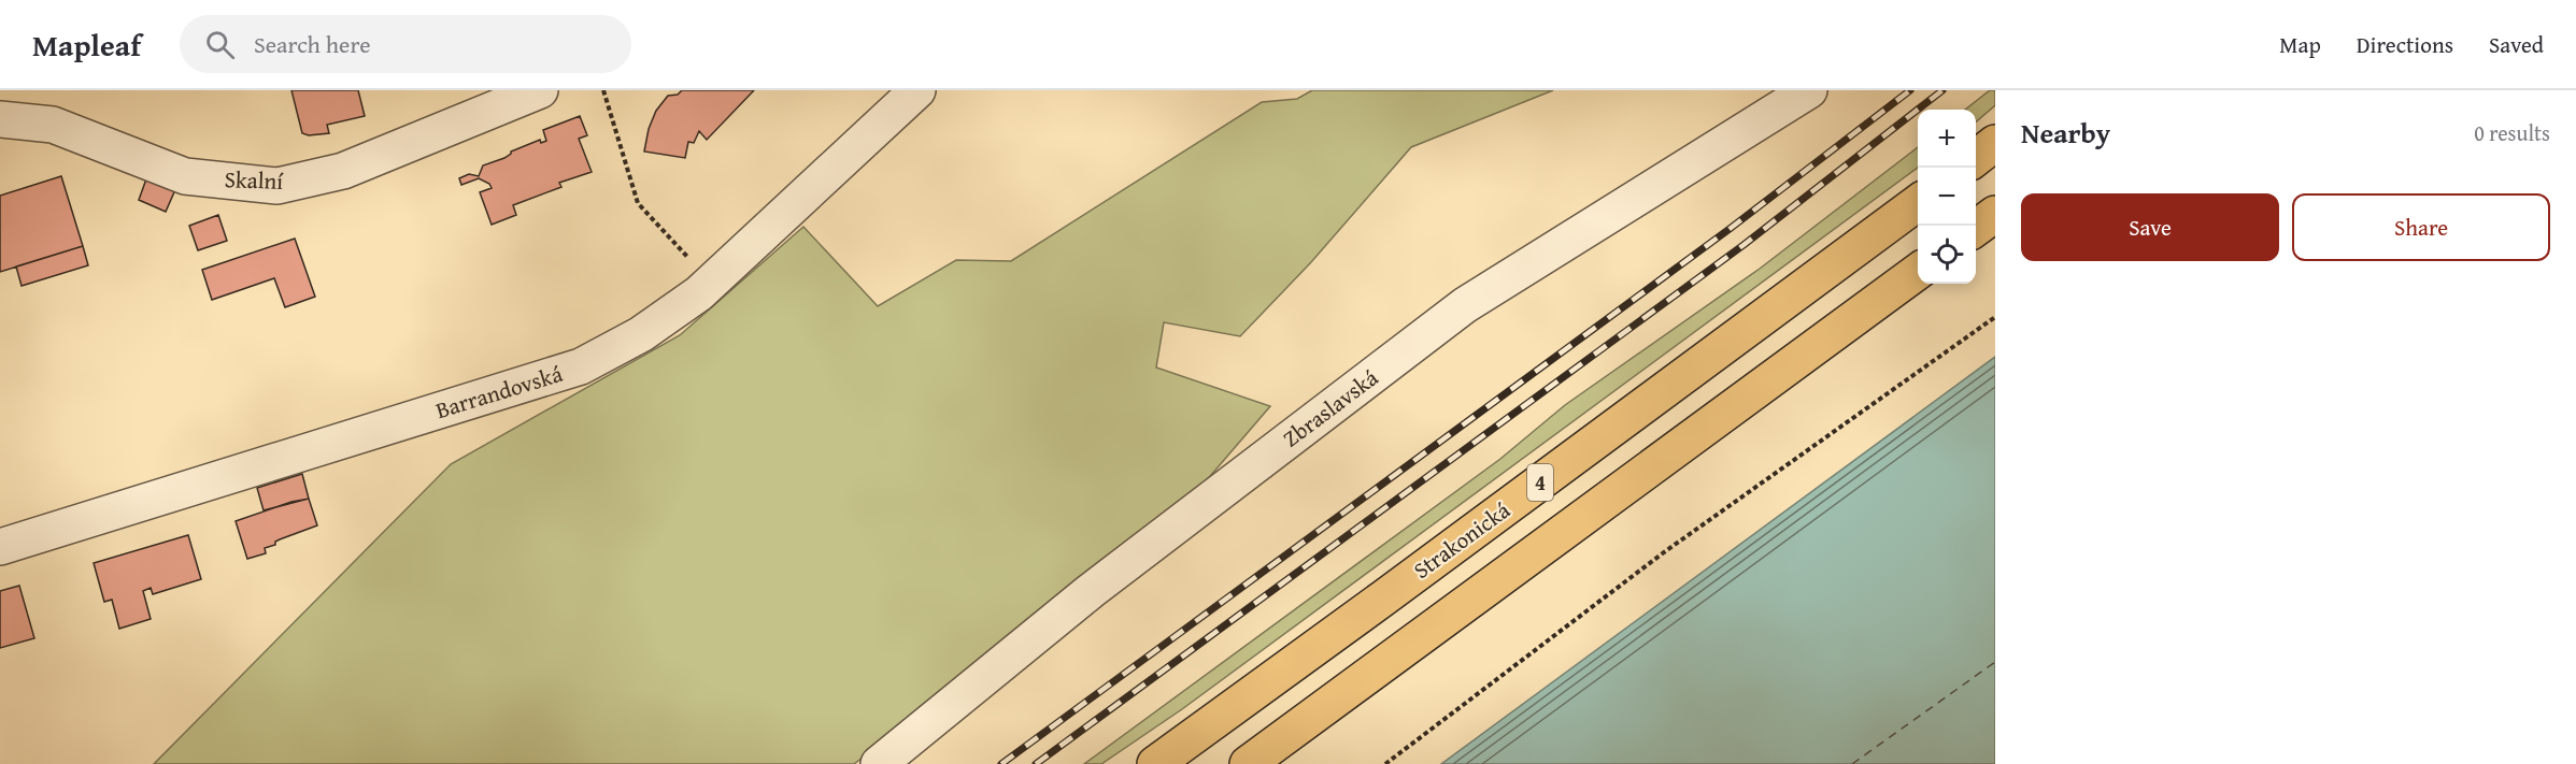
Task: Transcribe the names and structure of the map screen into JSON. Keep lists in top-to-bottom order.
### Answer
{
  "streets": {
    "main road": ["4", "Strakonická"],
    "street": ["Skalní", "Barrandovská", "Zbraslavská"]
  },
  "page": {
    "header": "Mapleaf",
    "search": "Search here",
    "nav": ["Map", "Directions", "Saved"],
    "heading": ["Nearby", "0 results"],
    "map_buttons": ["+", "−"],
    "buttons": ["Save", "Share"]
  }
}
